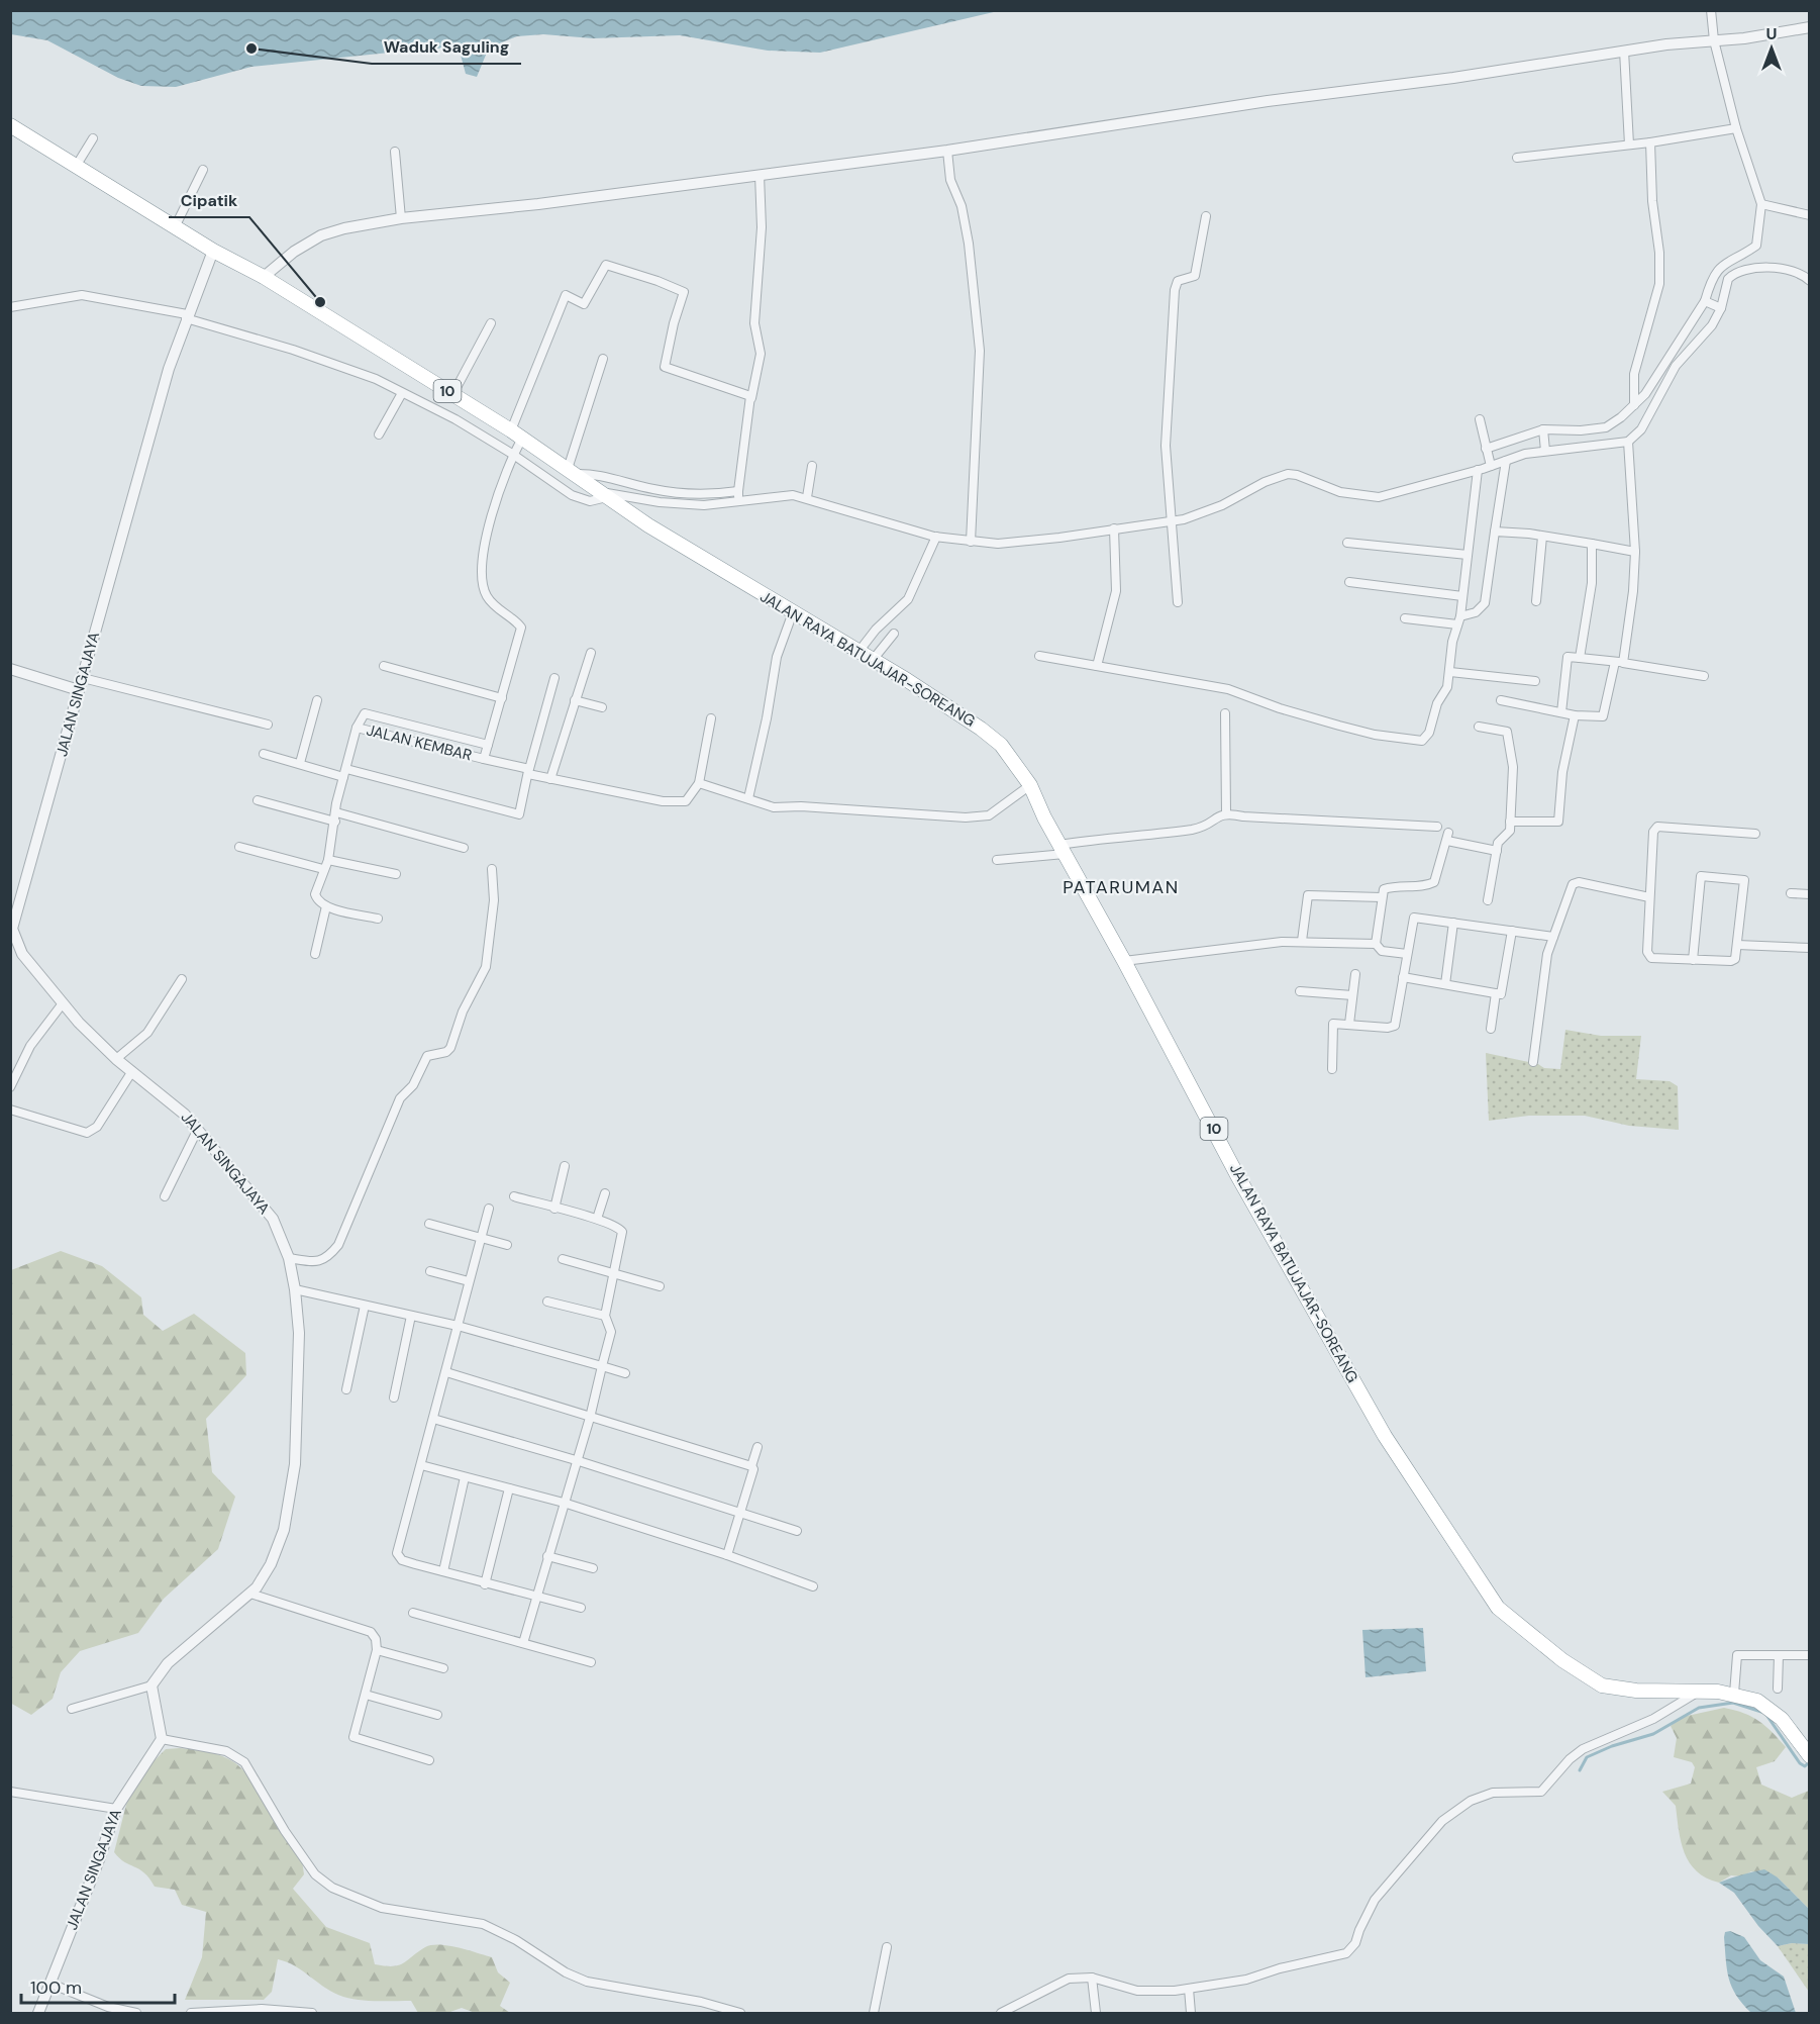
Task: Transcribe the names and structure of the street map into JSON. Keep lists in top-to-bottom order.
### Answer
{
  "streets": {
    "highway": ["10", "JALAN RAYA BATUJAJAR-SOREANG"],
    "street": ["JALAN SINGAJAYA", "JALAN KEMBAR"]
  },
  "crossings": [
    ["JALAN RAYA BATUJAJAR-SOREANG", "JALAN SINGAJAYA"],
    ["JALAN RAYA BATUJAJAR-SOREANG", "JALAN KEMBAR"]
  ],
  "districts": ["PATARUMAN"],
  "places": ["Waduk Saguling", "Cipatik"],
  "scale_bar": "100 m",
  "north": "top"
}
